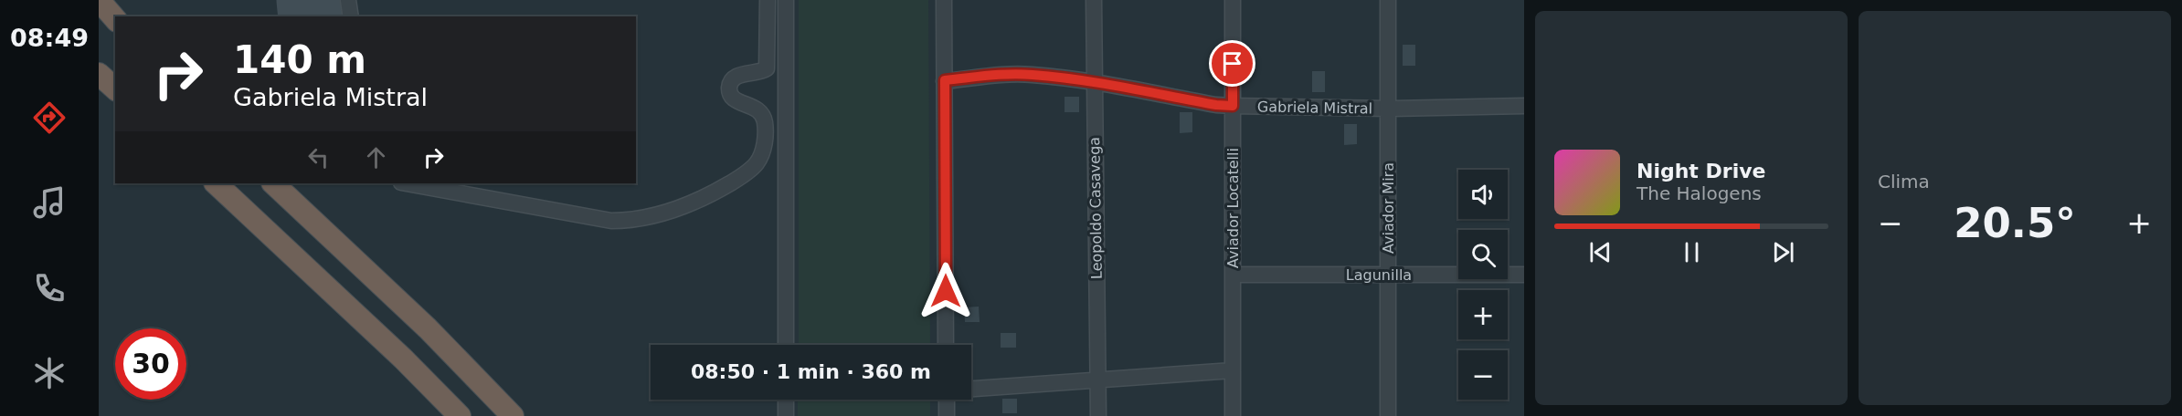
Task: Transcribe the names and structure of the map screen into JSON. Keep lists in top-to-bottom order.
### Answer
{
  "streets": {
    "street": [
      "Gabriela Mistral",
      "Leopoldo Casavega",
      "Aviador Locatelli",
      "Aviador Mira",
      "Lagunilla"
    ]
  },
  "crossings": [
    ["Gabriela Mistral", "Leopoldo Casavega"],
    ["Gabriela Mistral", "Aviador Locatelli"],
    ["Gabriela Mistral", "Aviador Mira"],
    ["Aviador Locatelli", "Lagunilla"],
    ["Aviador Mira", "Lagunilla"]
  ],
  "page": {
    "tabs": "08:49",
    "tile": "Clima",
    "turn": ["140 m", "Gabriela Mistral"],
    "song": ["Night Drive", "The Halogens"],
    "map_buttons": ["+", "−"],
    "heat": ["−", "20.5°", "+"],
    "limit": "30",
    "trip": "08:50 · 1 min · 360 m"
  }
}
